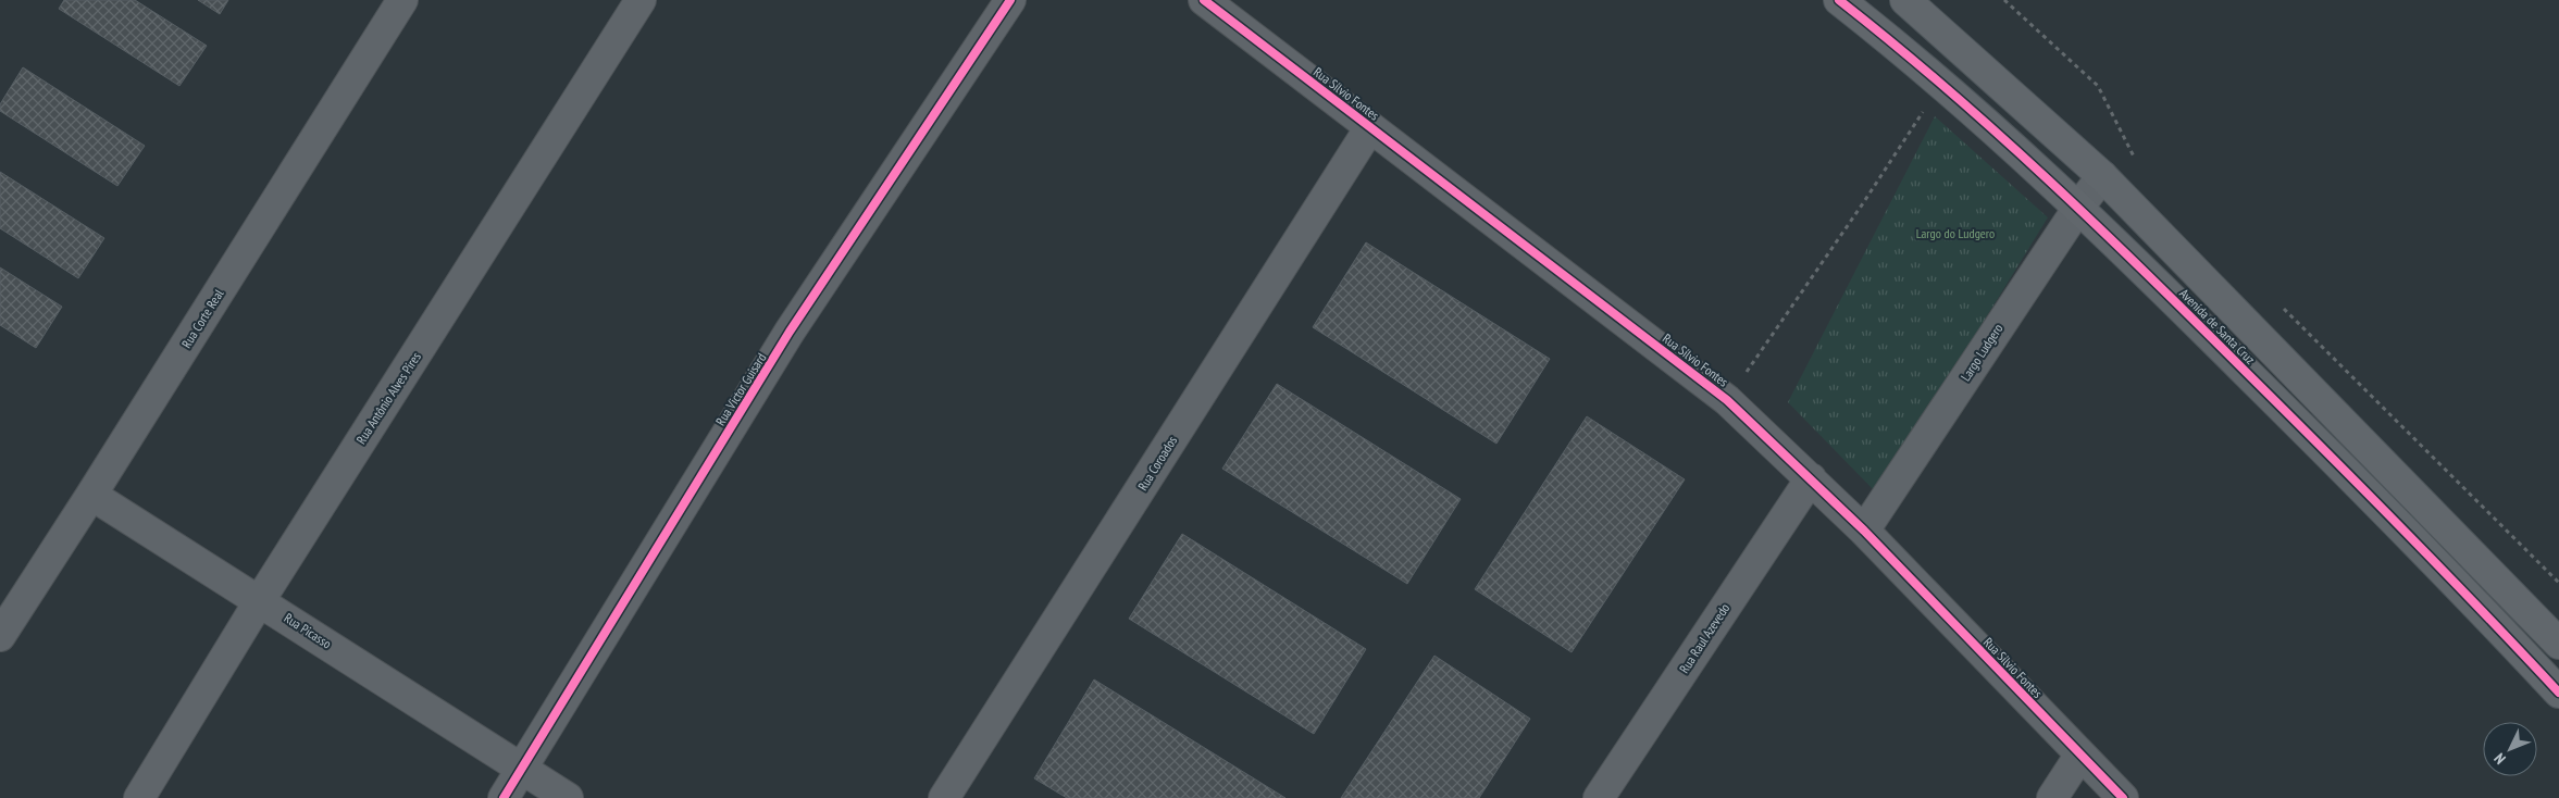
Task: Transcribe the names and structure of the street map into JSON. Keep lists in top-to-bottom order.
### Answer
{
  "streets": {
    "main road": ["Avenida de Santa Cruz"],
    "street": [
      "Rua Sílvio Fontes",
      "Rua Corte Real",
      "Largo Ludgero",
      "Rua Victor Guisard",
      "Rua Antônio Alves Pires",
      "Rua Coroados",
      "Rua Picasso",
      "Rua Raul Azevedo"
    ]
  },
  "crossings": [
    ["Rua Sílvio Fontes", "Largo Ludgero"],
    ["Rua Sílvio Fontes", "Rua Coroados"],
    ["Rua Sílvio Fontes", "Rua Raul Azevedo"],
    ["Rua Corte Real", "Rua Picasso"],
    ["Avenida de Santa Cruz", "Largo Ludgero"],
    ["Rua Victor Guisard", "Rua Picasso"],
    ["Rua Antônio Alves Pires", "Rua Picasso"]
  ],
  "parks": ["Largo do Ludgero"],
  "north": "bottom left"
}
